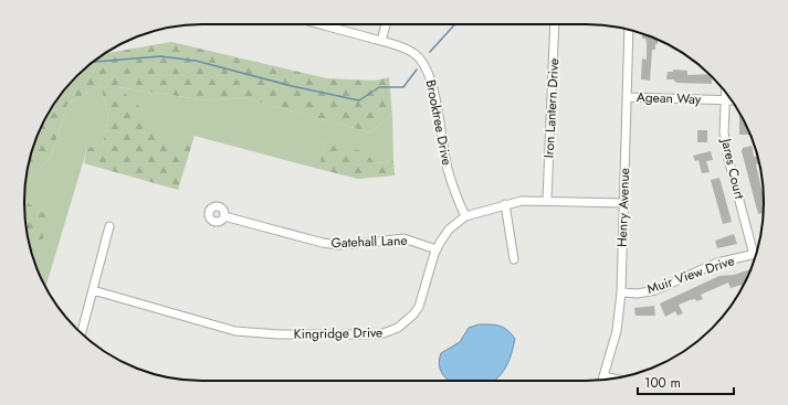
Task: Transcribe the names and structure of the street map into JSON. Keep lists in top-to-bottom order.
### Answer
{
  "streets": {
    "street": [
      "Agean Way",
      "Iron Lantern Drive",
      "Brooktree Drive",
      "Jares Court",
      "Henry Avenue",
      "Gatehall Lane",
      "Muir View Drive",
      "Kingridge Drive"
    ]
  },
  "crossings": [
    ["Agean Way", "Jares Court"],
    ["Agean Way", "Henry Avenue"],
    ["Iron Lantern Drive", "Kingridge Drive"],
    ["Brooktree Drive", "Kingridge Drive"],
    ["Henry Avenue", "Muir View Drive"],
    ["Henry Avenue", "Kingridge Drive"],
    ["Gatehall Lane", "Kingridge Drive"]
  ],
  "scale_bar": "100 m"
}
